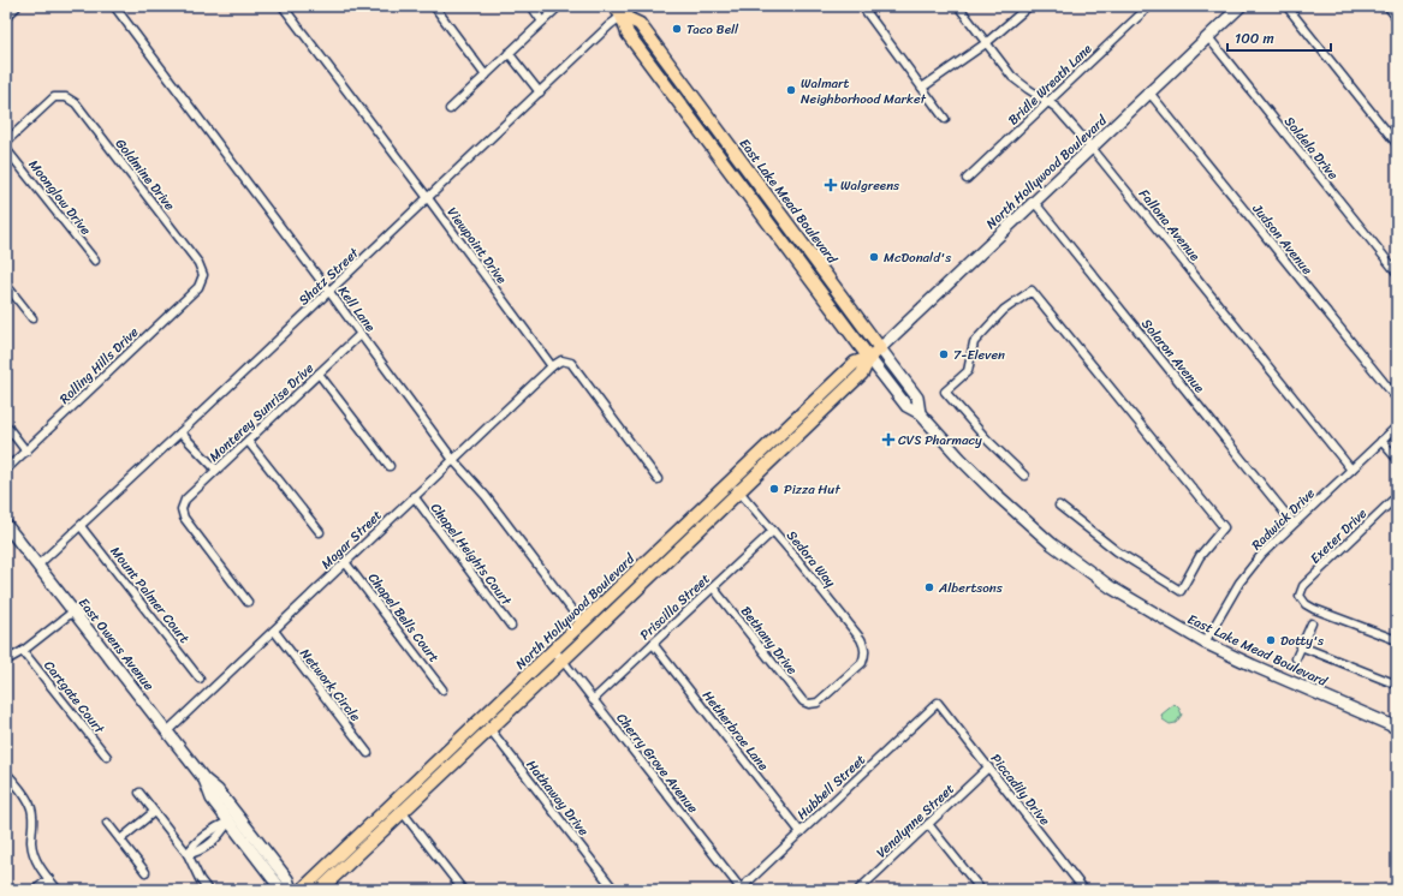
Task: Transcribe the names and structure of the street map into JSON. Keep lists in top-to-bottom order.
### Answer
{
  "streets": {
    "main road": ["North Hollywood Boulevard", "East Lake Mead Boulevard", "East Owens Avenue"],
    "street": [
      "Bridle Wreath Lane",
      "Soldela Drive",
      "Goldmine Drive",
      "Moonglow Drive",
      "Fallona Avenue",
      "Judson Avenue",
      "Viewpoint Drive",
      "Shatz Street",
      "Kell Lane",
      "Solaron Avenue",
      "Rolling Hills Drive",
      "Monterey Sunrise Drive",
      "Radwick Drive",
      "Exeter Drive",
      "Magar Street",
      "Chapel Heights Court",
      "Sedora Way",
      "Mount Palmer Court",
      "Priscilla Street",
      "Chapel Bells Court",
      "Bethany Drive",
      "Network Circle",
      "Cartgate Court",
      "Hetherbrae Lane",
      "Cherry Grove Avenue",
      "Hubbell Street",
      "Piccadily Drive",
      "Hathaway Drive",
      "Venalynne Street"
    ]
  },
  "crossings": [
    ["Bridle Wreath Lane", "Fallona Avenue"],
    ["Soldela Drive", "North Hollywood Boulevard"],
    ["North Hollywood Boulevard", "East Lake Mead Boulevard"],
    ["North Hollywood Boulevard", "Fallona Avenue"],
    ["North Hollywood Boulevard", "Judson Avenue"],
    ["North Hollywood Boulevard", "Kell Lane"],
    ["North Hollywood Boulevard", "Solaron Avenue"],
    ["North Hollywood Boulevard", "Sedora Way"],
    ["North Hollywood Boulevard", "Cherry Grove Avenue"],
    ["North Hollywood Boulevard", "Hathaway Drive"],
    ["Goldmine Drive", "Rolling Hills Drive"],
    ["East Lake Mead Boulevard", "Shatz Street"],
    ["East Lake Mead Boulevard", "Radwick Drive"],
    ["Fallona Avenue", "Radwick Drive"],
    ["Viewpoint Drive", "Shatz Street"],
    ["Viewpoint Drive", "Magar Street"],
    ["Shatz Street", "Kell Lane"],
    ["Shatz Street", "Mount Palmer Court"],
    ["Shatz Street", "East Owens Avenue"],
    ["Kell Lane", "Monterey Sunrise Drive"],
    ["Kell Lane", "Magar Street"],
    ["Solaron Avenue", "Radwick Drive"],
    ["Magar Street", "Chapel Heights Court"],
    ["Magar Street", "Chapel Bells Court"],
    ["Magar Street", "East Owens Avenue"],
    ["Magar Street", "Network Circle"],
    ["Sedora Way", "Priscilla Street"],
    ["Sedora Way", "Bethany Drive"],
    ["Priscilla Street", "Bethany Drive"],
    ["Priscilla Street", "Hetherbrae Lane"],
    ["Priscilla Street", "Cherry Grove Avenue"],
    ["Hetherbrae Lane", "Hubbell Street"],
    ["Cherry Grove Avenue", "Hubbell Street"],
    ["Hubbell Street", "Piccadily Drive"],
    ["Piccadily Drive", "Venalynne Street"]
  ],
  "places": {
    "other": [
      "Taco Bell",
      "Walmart Neighborhood Market",
      "McDonald's",
      "7-Eleven",
      "Pizza Hut",
      "Albertsons",
      "Dotty's"
    ],
    "health": ["Walgreens", "CVS Pharmacy"]
  },
  "scale_bar": "100 m"
}
